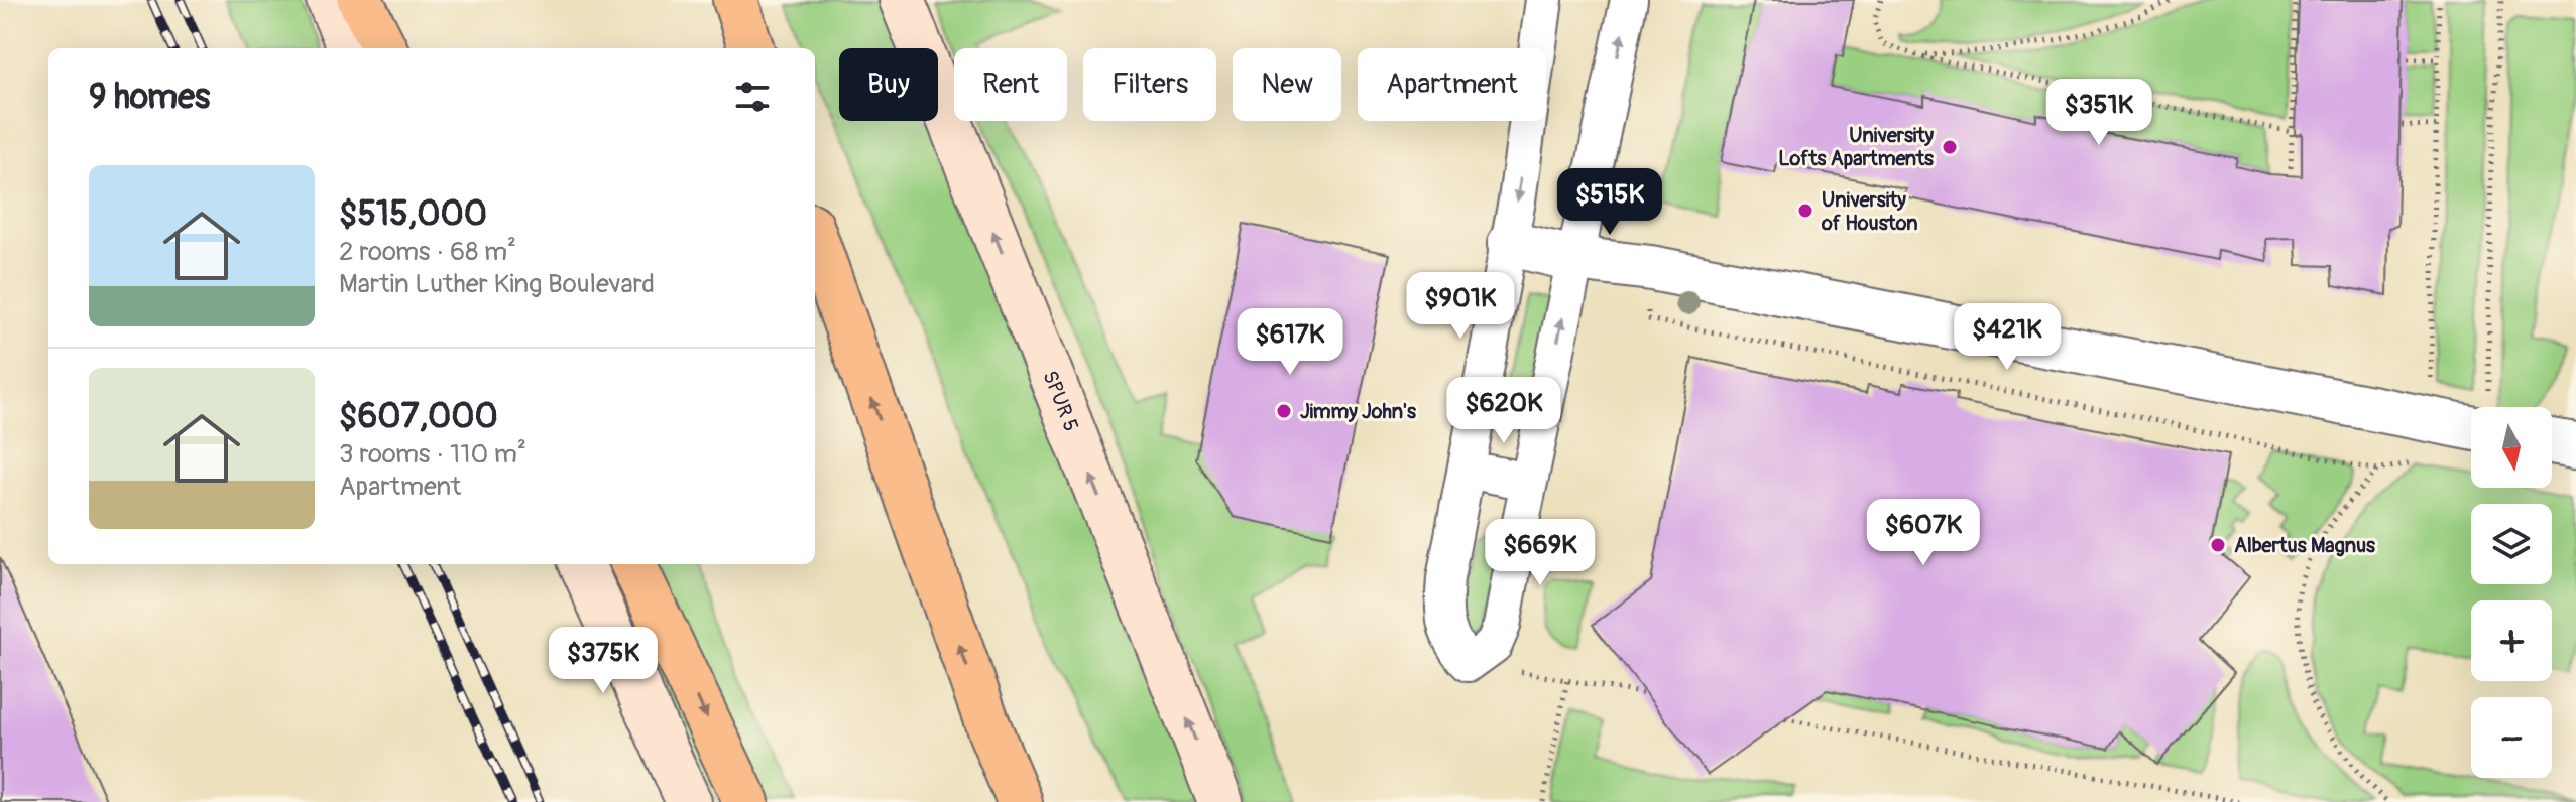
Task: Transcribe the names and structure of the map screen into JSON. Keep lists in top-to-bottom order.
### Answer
{
  "streets": {
    "main road": ["SPUR 5"]
  },
  "one_way": ["SPUR 5"],
  "places": [
    "University Lofts Apartments",
    "University of Houston",
    "Jimmy John's",
    "Albertus Magnus"
  ],
  "north": "bottom",
  "page": {
    "chip": [
      "Buy",
      "Rent",
      "Filters",
      "New",
      "Apartment"
    ],
    "heading": "9 homes",
    "price": [
      "$351K",
      "$515K",
      "$901K",
      "$421K",
      "$617K",
      "$620K",
      "$607K",
      "$669K",
      "$375K"
    ],
    "list": [
      {
        "name": "$515,000",
        "note": "2 rooms · 68 m² · Martin Luther King Boulevard"
      },
      {
        "name": "$607,000",
        "note": "3 rooms · 110 m² · Apartment"
      }
    ],
    "map_buttons": ["+", "−"]
  }
}
